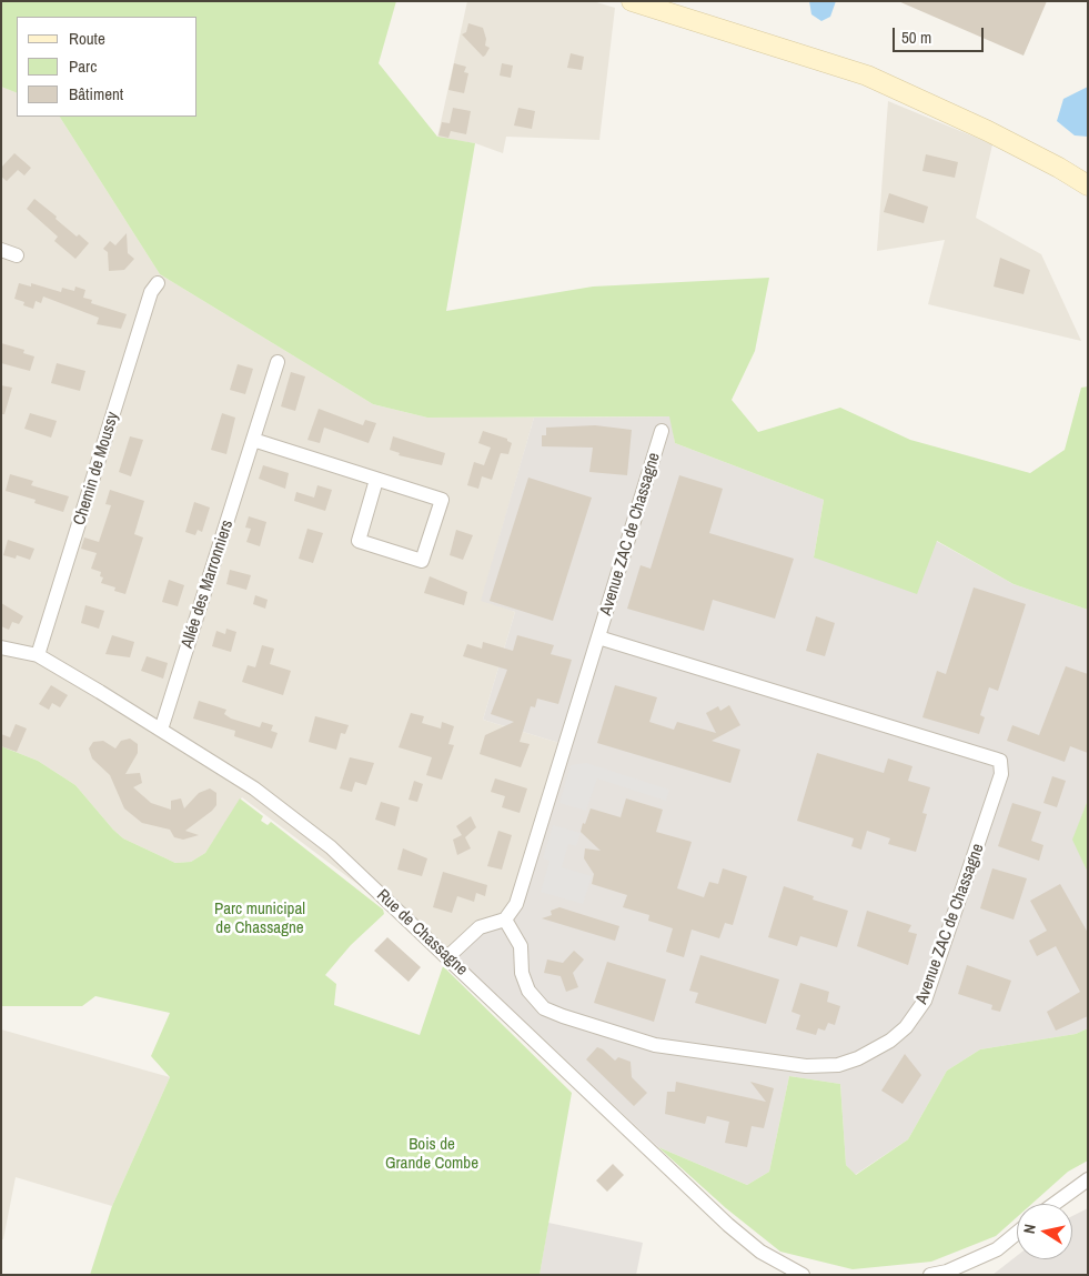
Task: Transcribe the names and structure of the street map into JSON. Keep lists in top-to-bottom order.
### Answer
{
  "streets": {
    "street": [
      "Chemin de Moussy",
      "Avenue ZAC de Chassagne",
      "Allée des Marronniers",
      "Rue de Chassagne"
    ]
  },
  "crossings": [
    ["Chemin de Moussy", "Rue de Chassagne"],
    ["Allée des Marronniers", "Rue de Chassagne"]
  ],
  "parks": ["Parc municipal de Chassagne", "Bois de Grande Combe"],
  "legend": ["Route", "Parc", "Bâtiment"],
  "scale_bar": "50 m",
  "north": "left"
}
